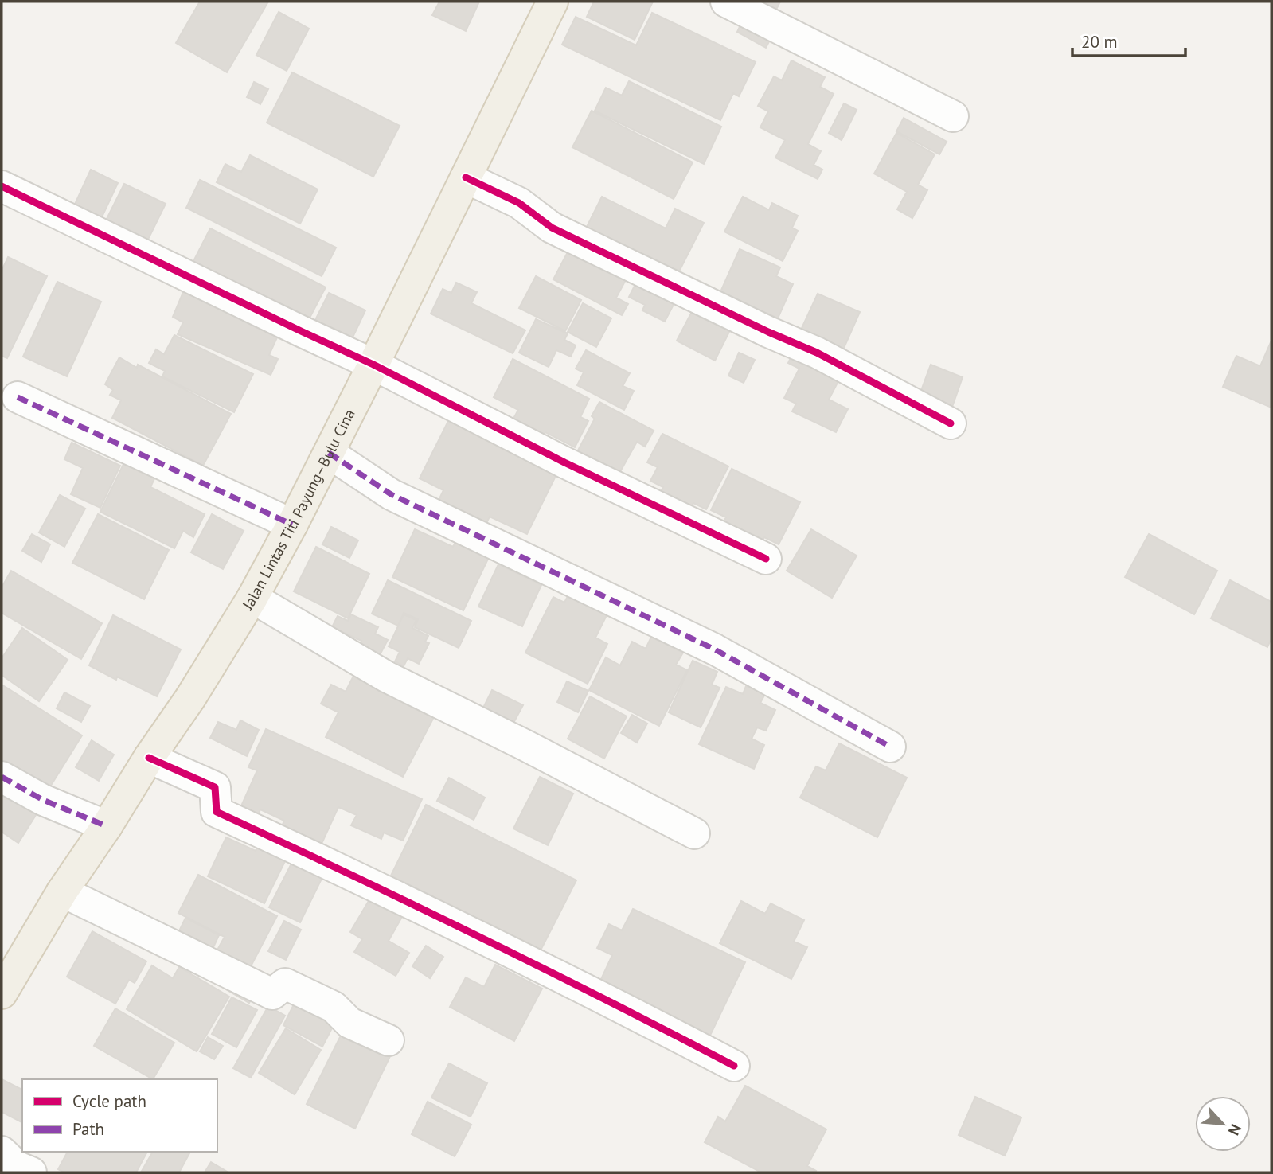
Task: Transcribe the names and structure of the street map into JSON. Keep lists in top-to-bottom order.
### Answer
{
  "streets": {
    "main road": ["Jalan Lintas Titi Payung–Bulu Cina"]
  },
  "legend": ["Cycle path", "Path"],
  "scale_bar": "20 m",
  "north": "bottom right"
}
